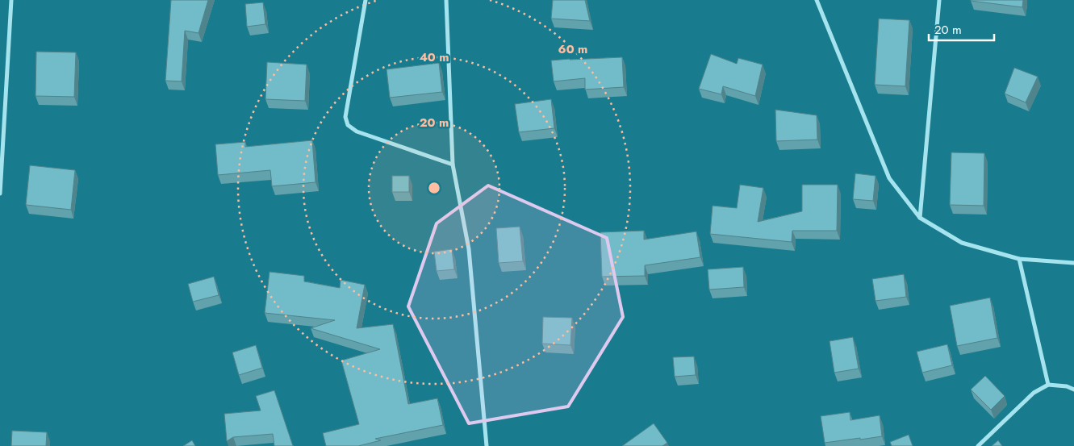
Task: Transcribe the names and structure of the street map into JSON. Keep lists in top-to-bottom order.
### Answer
{
  "scale_bar": "20 m",
  "rings": ["60 m", "40 m", "20 m"]
}
